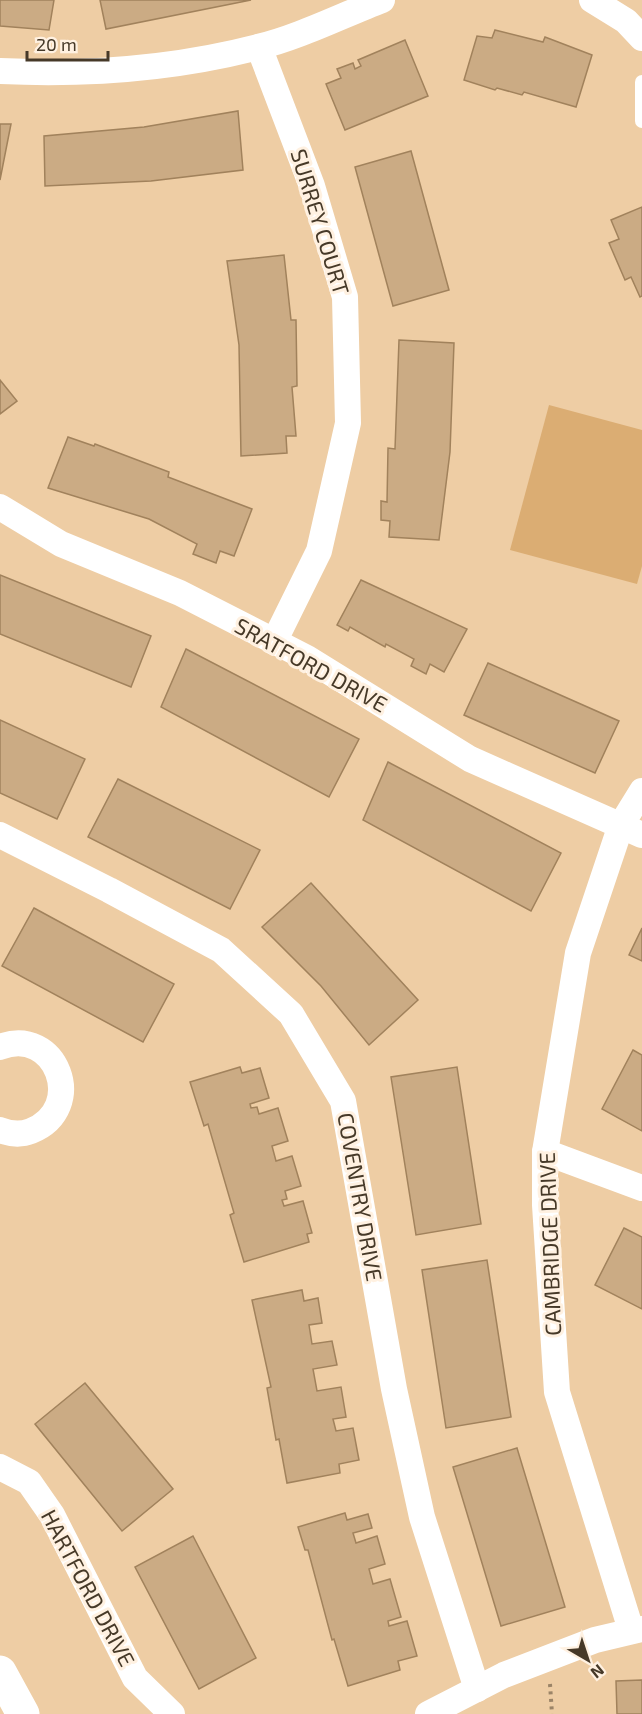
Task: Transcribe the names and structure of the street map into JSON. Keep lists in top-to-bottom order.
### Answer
{
  "streets": {
    "street": [
      "SURREY COURT",
      "SRATFORD DRIVE",
      "COVENTRY DRIVE",
      "CAMBRIDGE DRIVE",
      "HARTFORD DRIVE"
    ]
  },
  "crossings": [
    ["SURREY COURT", "SRATFORD DRIVE"],
    ["SRATFORD DRIVE", "CAMBRIDGE DRIVE"]
  ],
  "scale_bar": "20 m",
  "north": "bottom right"
}
